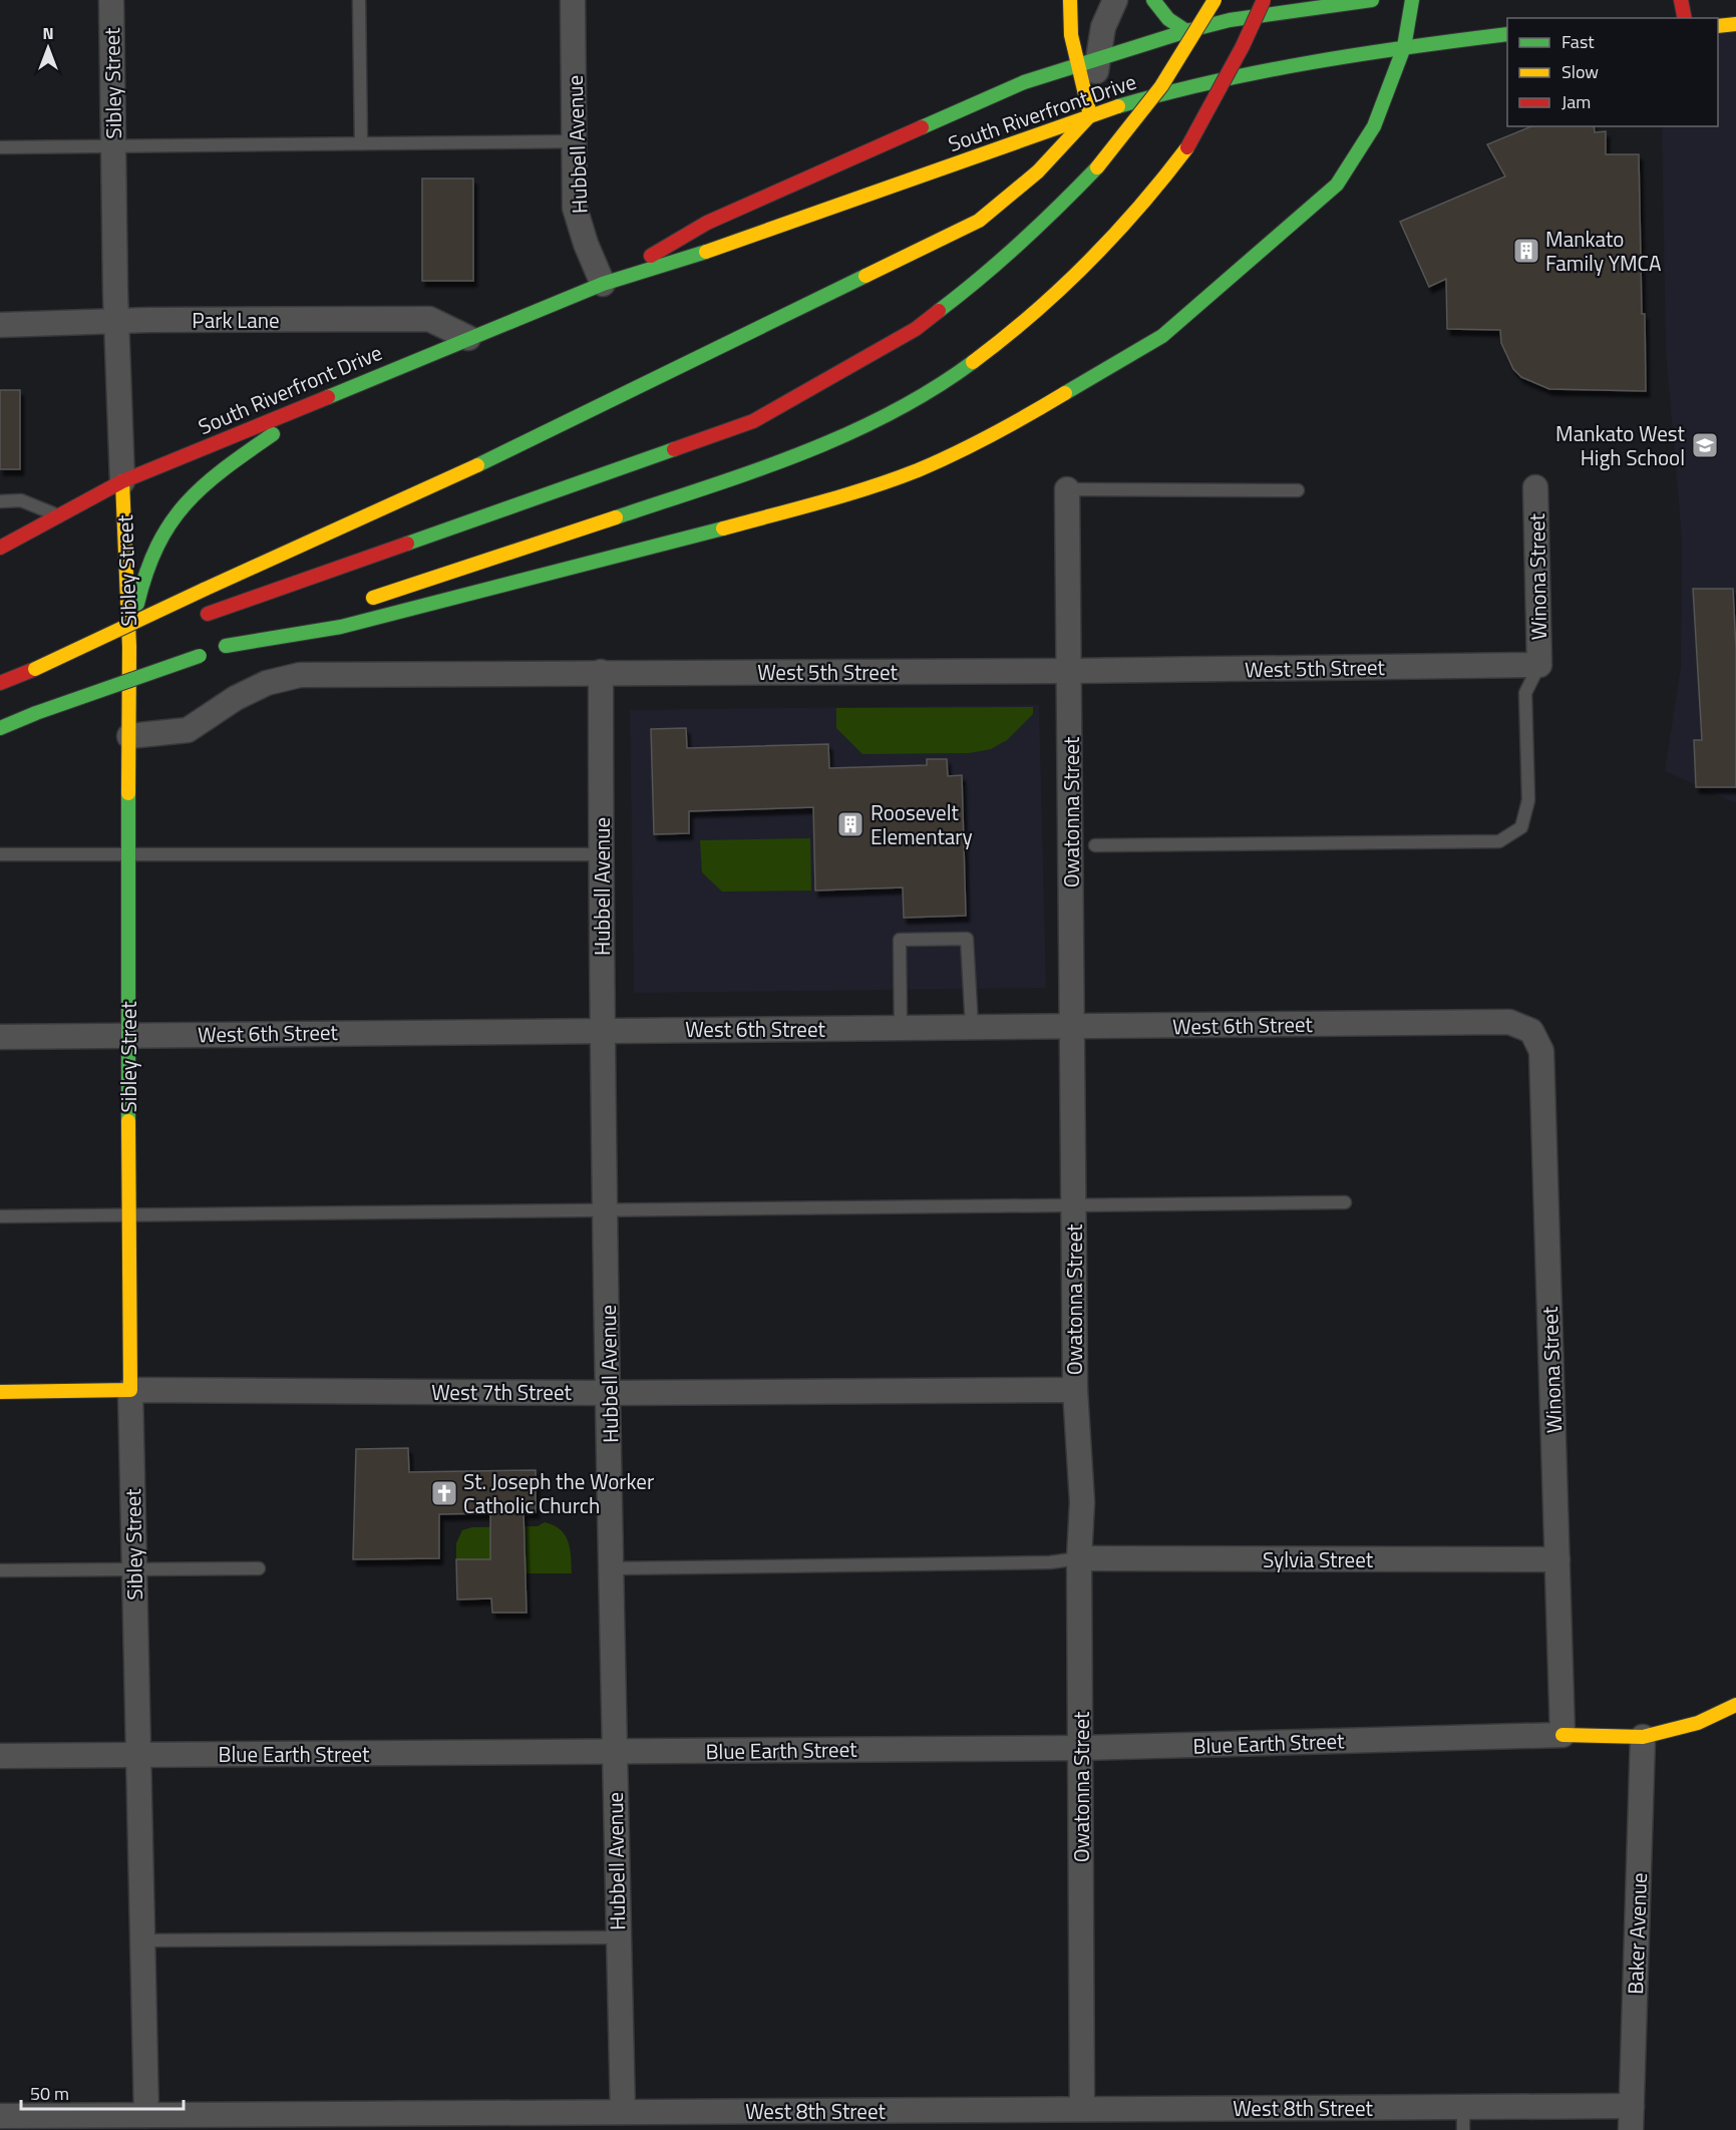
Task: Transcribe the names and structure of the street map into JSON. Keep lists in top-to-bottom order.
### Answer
{
  "streets": {
    "main road": ["Sibley Street", "South Riverfront Drive", "West 7th Street"],
    "street": [
      "Hubbell Avenue",
      "Park Lane",
      "Winona Street",
      "West 5th Street",
      "Owatonna Street",
      "West 6th Street",
      "Sylvia Street",
      "Blue Earth Street",
      "Baker Avenue",
      "West 8th Street"
    ]
  },
  "crossings": [
    ["Sibley Street", "South Riverfront Drive"],
    ["Sibley Street", "Park Lane"],
    ["Sibley Street", "West 5th Street"],
    ["Sibley Street", "West 6th Street"],
    ["Sibley Street", "West 7th Street"],
    ["Sibley Street", "Blue Earth Street"],
    ["Sibley Street", "West 8th Street"],
    ["South Riverfront Drive", "Hubbell Avenue"],
    ["South Riverfront Drive", "Park Lane"],
    ["Hubbell Avenue", "West 5th Street"],
    ["Hubbell Avenue", "West 6th Street"],
    ["Hubbell Avenue", "West 7th Street"],
    ["Hubbell Avenue", "Blue Earth Street"],
    ["Hubbell Avenue", "West 8th Street"],
    ["Winona Street", "West 5th Street"],
    ["Winona Street", "West 6th Street"],
    ["Winona Street", "Sylvia Street"],
    ["Winona Street", "Blue Earth Street"],
    ["West 5th Street", "Owatonna Street"],
    ["Owatonna Street", "West 6th Street"],
    ["Owatonna Street", "West 7th Street"],
    ["Owatonna Street", "Sylvia Street"],
    ["Owatonna Street", "Blue Earth Street"],
    ["Owatonna Street", "West 8th Street"],
    ["Baker Avenue", "West 8th Street"]
  ],
  "places": {
    "building": ["Mankato Family YMCA", "Roosevelt Elementary"],
    "school or university": ["Mankato West High School"],
    "church": ["St. Joseph the Worker Catholic Church"]
  },
  "legend": ["Fast", "Slow", "Jam"],
  "scale_bar": "50 m",
  "north": "top"
}
